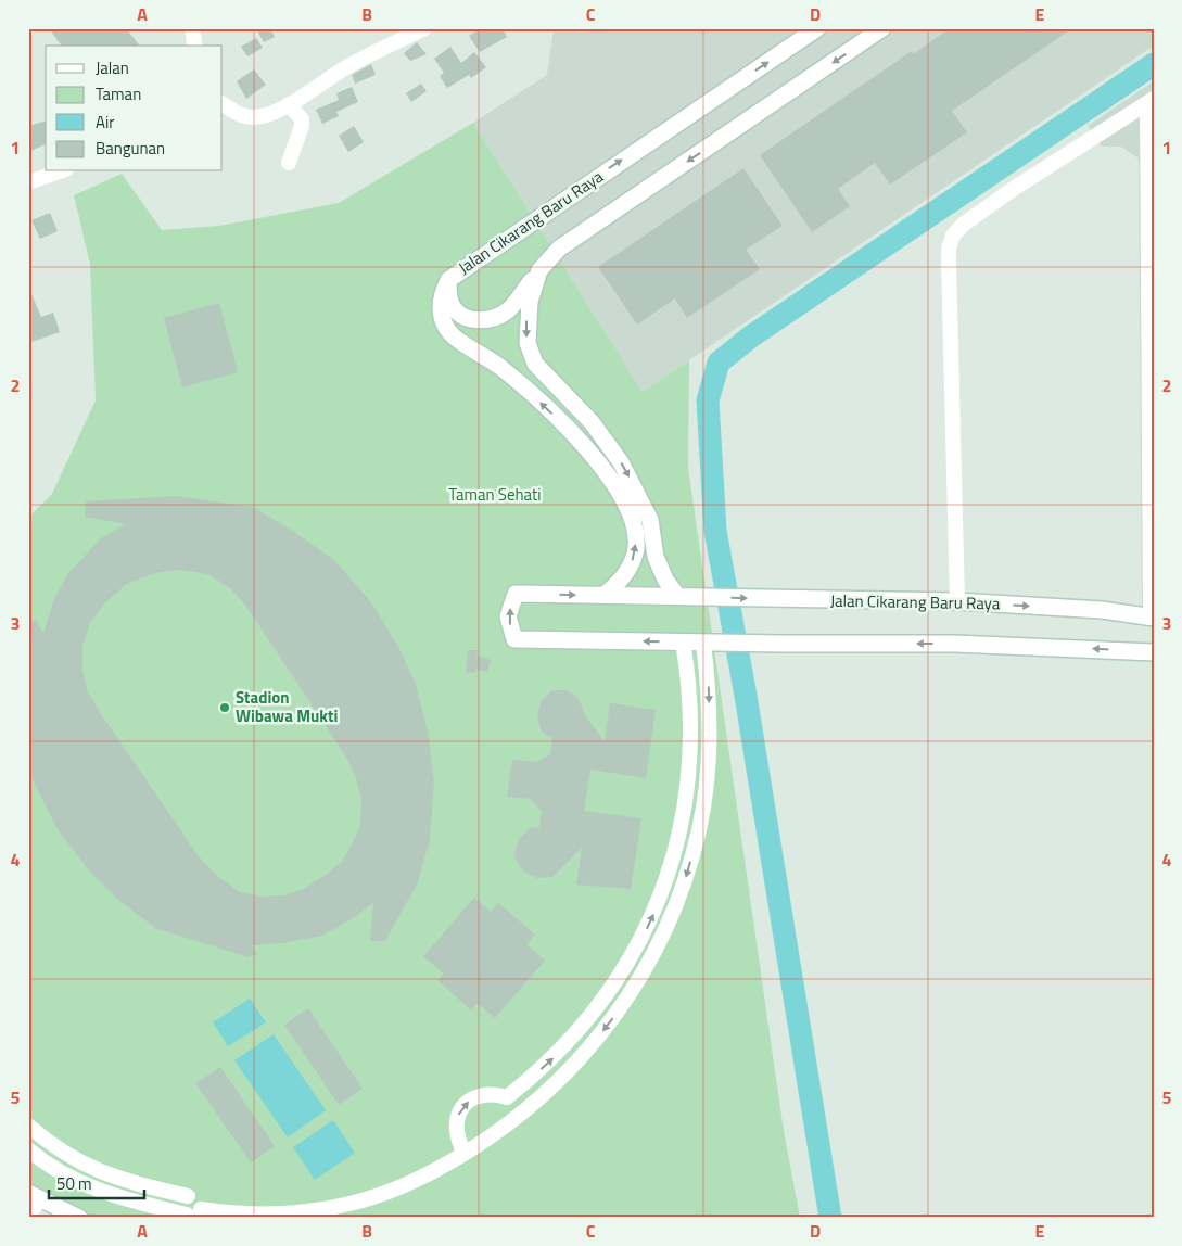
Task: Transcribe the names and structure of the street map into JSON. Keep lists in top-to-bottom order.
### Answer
{
  "streets": {
    "main road": ["Jalan Cikarang Baru Raya"]
  },
  "parks": ["Taman Sehati"],
  "places": ["Stadion Wibawa Mukti"],
  "legend": [
    "Jalan",
    "Taman",
    "Air",
    "Bangunan"
  ],
  "scale_bar": "50 m",
  "grid": {
    "columns": [
      "A",
      "B",
      "C",
      "D",
      "E"
    ],
    "rows": [
      "1",
      "2",
      "3",
      "4",
      "5"
    ]
  }
}
